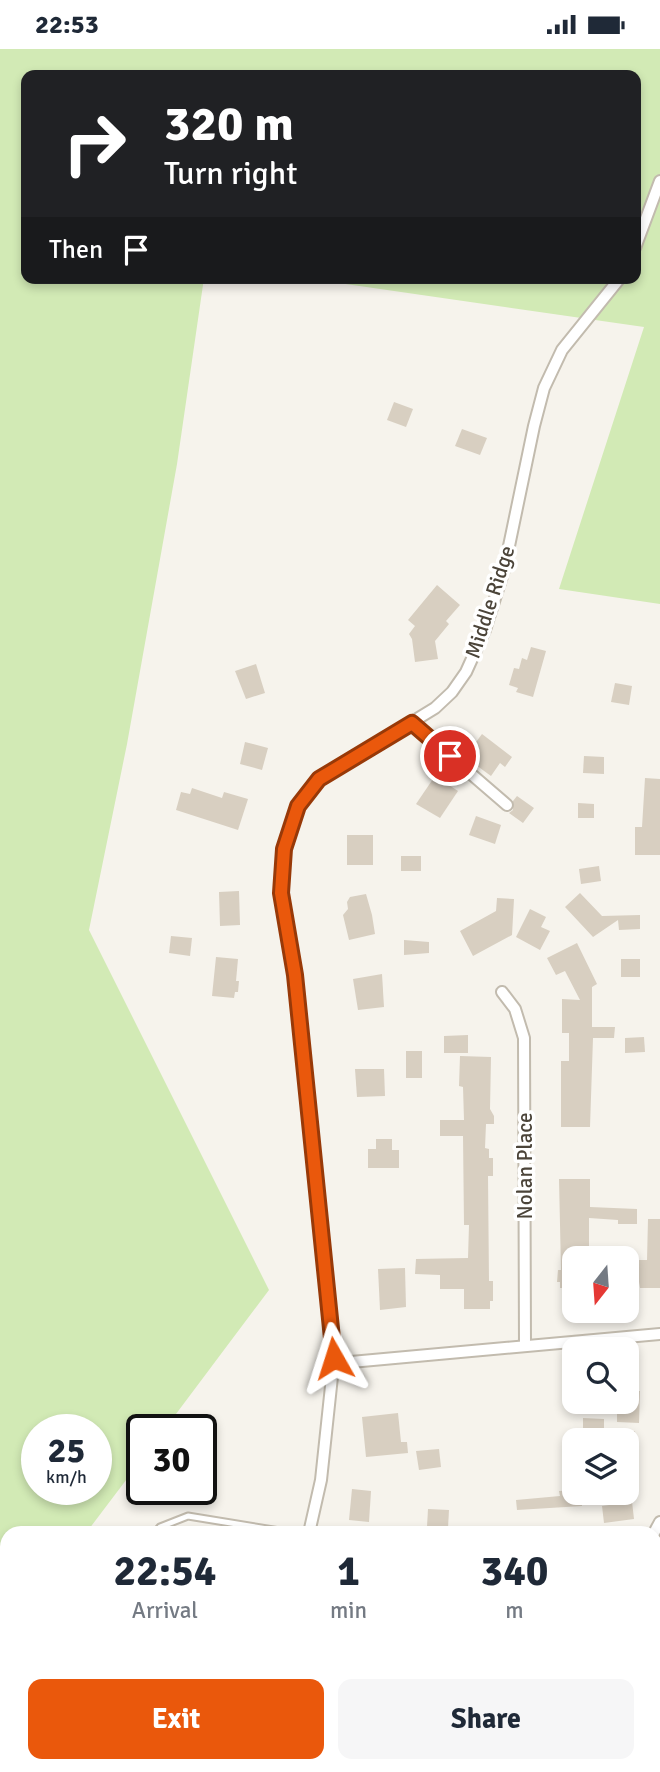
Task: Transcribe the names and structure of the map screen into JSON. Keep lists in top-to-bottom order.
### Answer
{
  "streets": {
    "street": ["Middle Ridge", "Nolan Place"]
  },
  "north": "bottom",
  "page": {
    "status": "22:53",
    "turn": ["320 m", "Turn right"],
    "then": "Then",
    "speed": "25 km/h",
    "limit": "30",
    "eta": [
      "22:54",
      "Arrival",
      "1",
      "min",
      "340",
      "m"
    ],
    "buttons": ["Exit", "Share"]
  }
}
